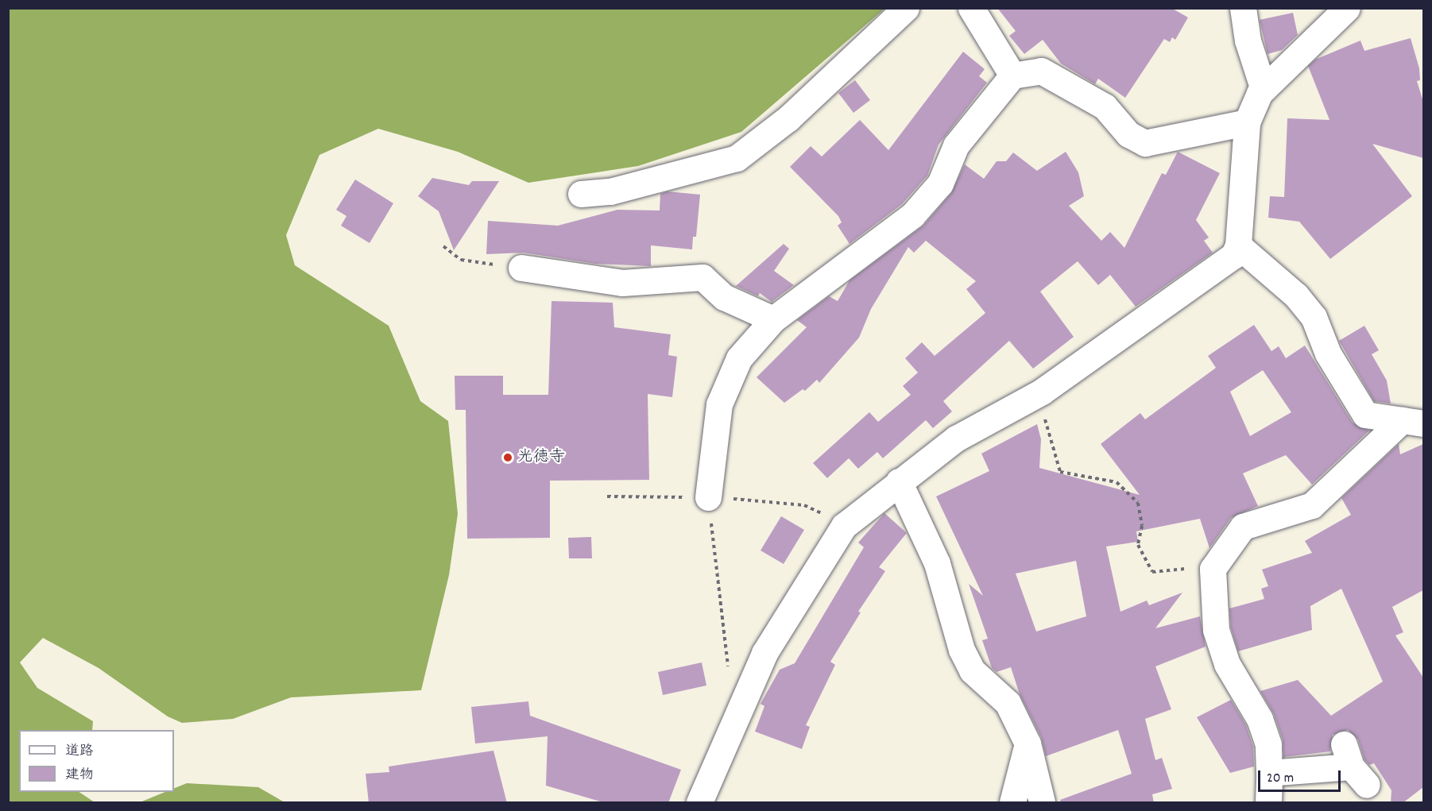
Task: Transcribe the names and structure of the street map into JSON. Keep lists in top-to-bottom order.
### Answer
{
  "places": ["光徳寺"],
  "legend": ["道路", "建物"],
  "scale_bar": "20 m"
}
